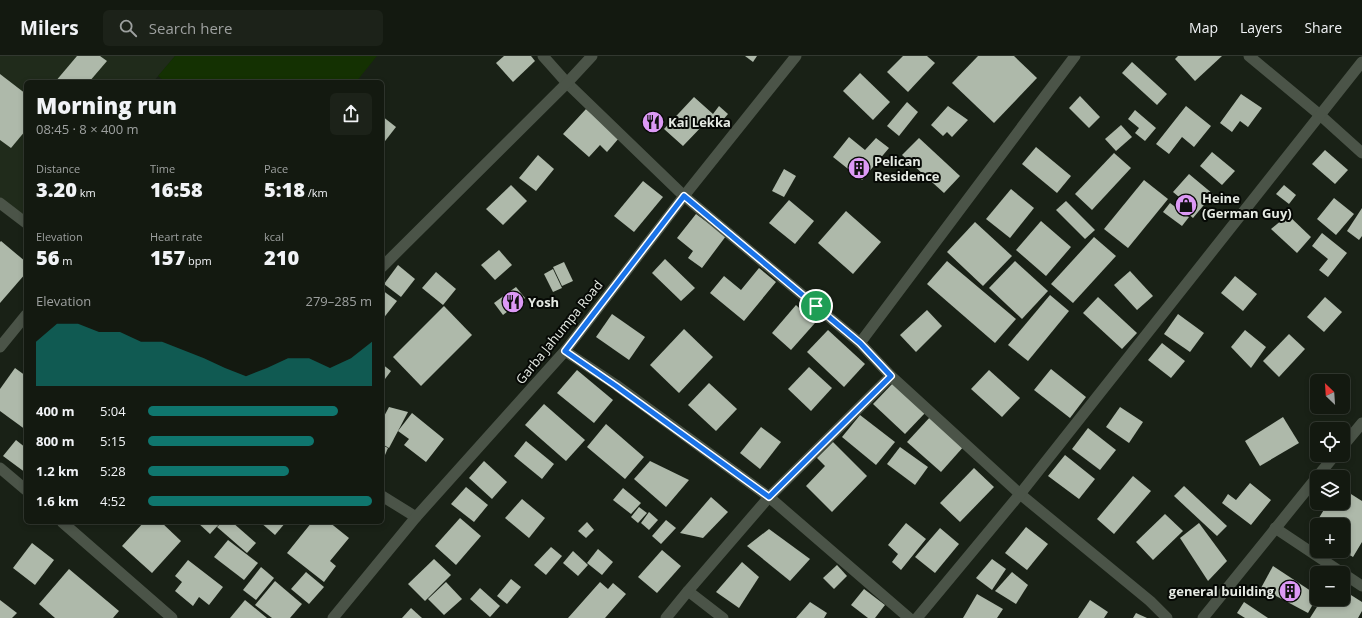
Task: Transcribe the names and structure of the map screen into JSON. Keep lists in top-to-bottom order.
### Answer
{
  "streets": {
    "street": ["Garba Jahumpa Road"]
  },
  "places": {
    "restaurant": ["Kai Lekka", "Yosh"],
    "building": ["Pelican Residence", "general building"],
    "shop": ["Heine (German Guy)"]
  },
  "north": "top left",
  "page": {
    "header": "Milers",
    "search": "Search here",
    "nav": ["Map", "Layers", "Share"],
    "heading": ["Morning run", "08:45 · 8 × 400 m"],
    "stats": [
      ["Distance", "3.20 km"],
      ["Time", "16:58"],
      ["Pace", "5:18 /km"],
      ["Elevation", "56 m"],
      ["Heart rate", "157 bpm"],
      ["kcal", "210"]
    ],
    "chart": ["Elevation", "279–285 m"],
    "map_buttons": ["+", "−"],
    "list": [
      {
        "name": "400 m",
        "note": "5:04"
      },
      {
        "name": "800 m",
        "note": "5:15"
      },
      {
        "name": "1.2 km",
        "note": "5:28"
      },
      {
        "name": "1.6 km",
        "note": "4:52"
      }
    ]
  }
}
